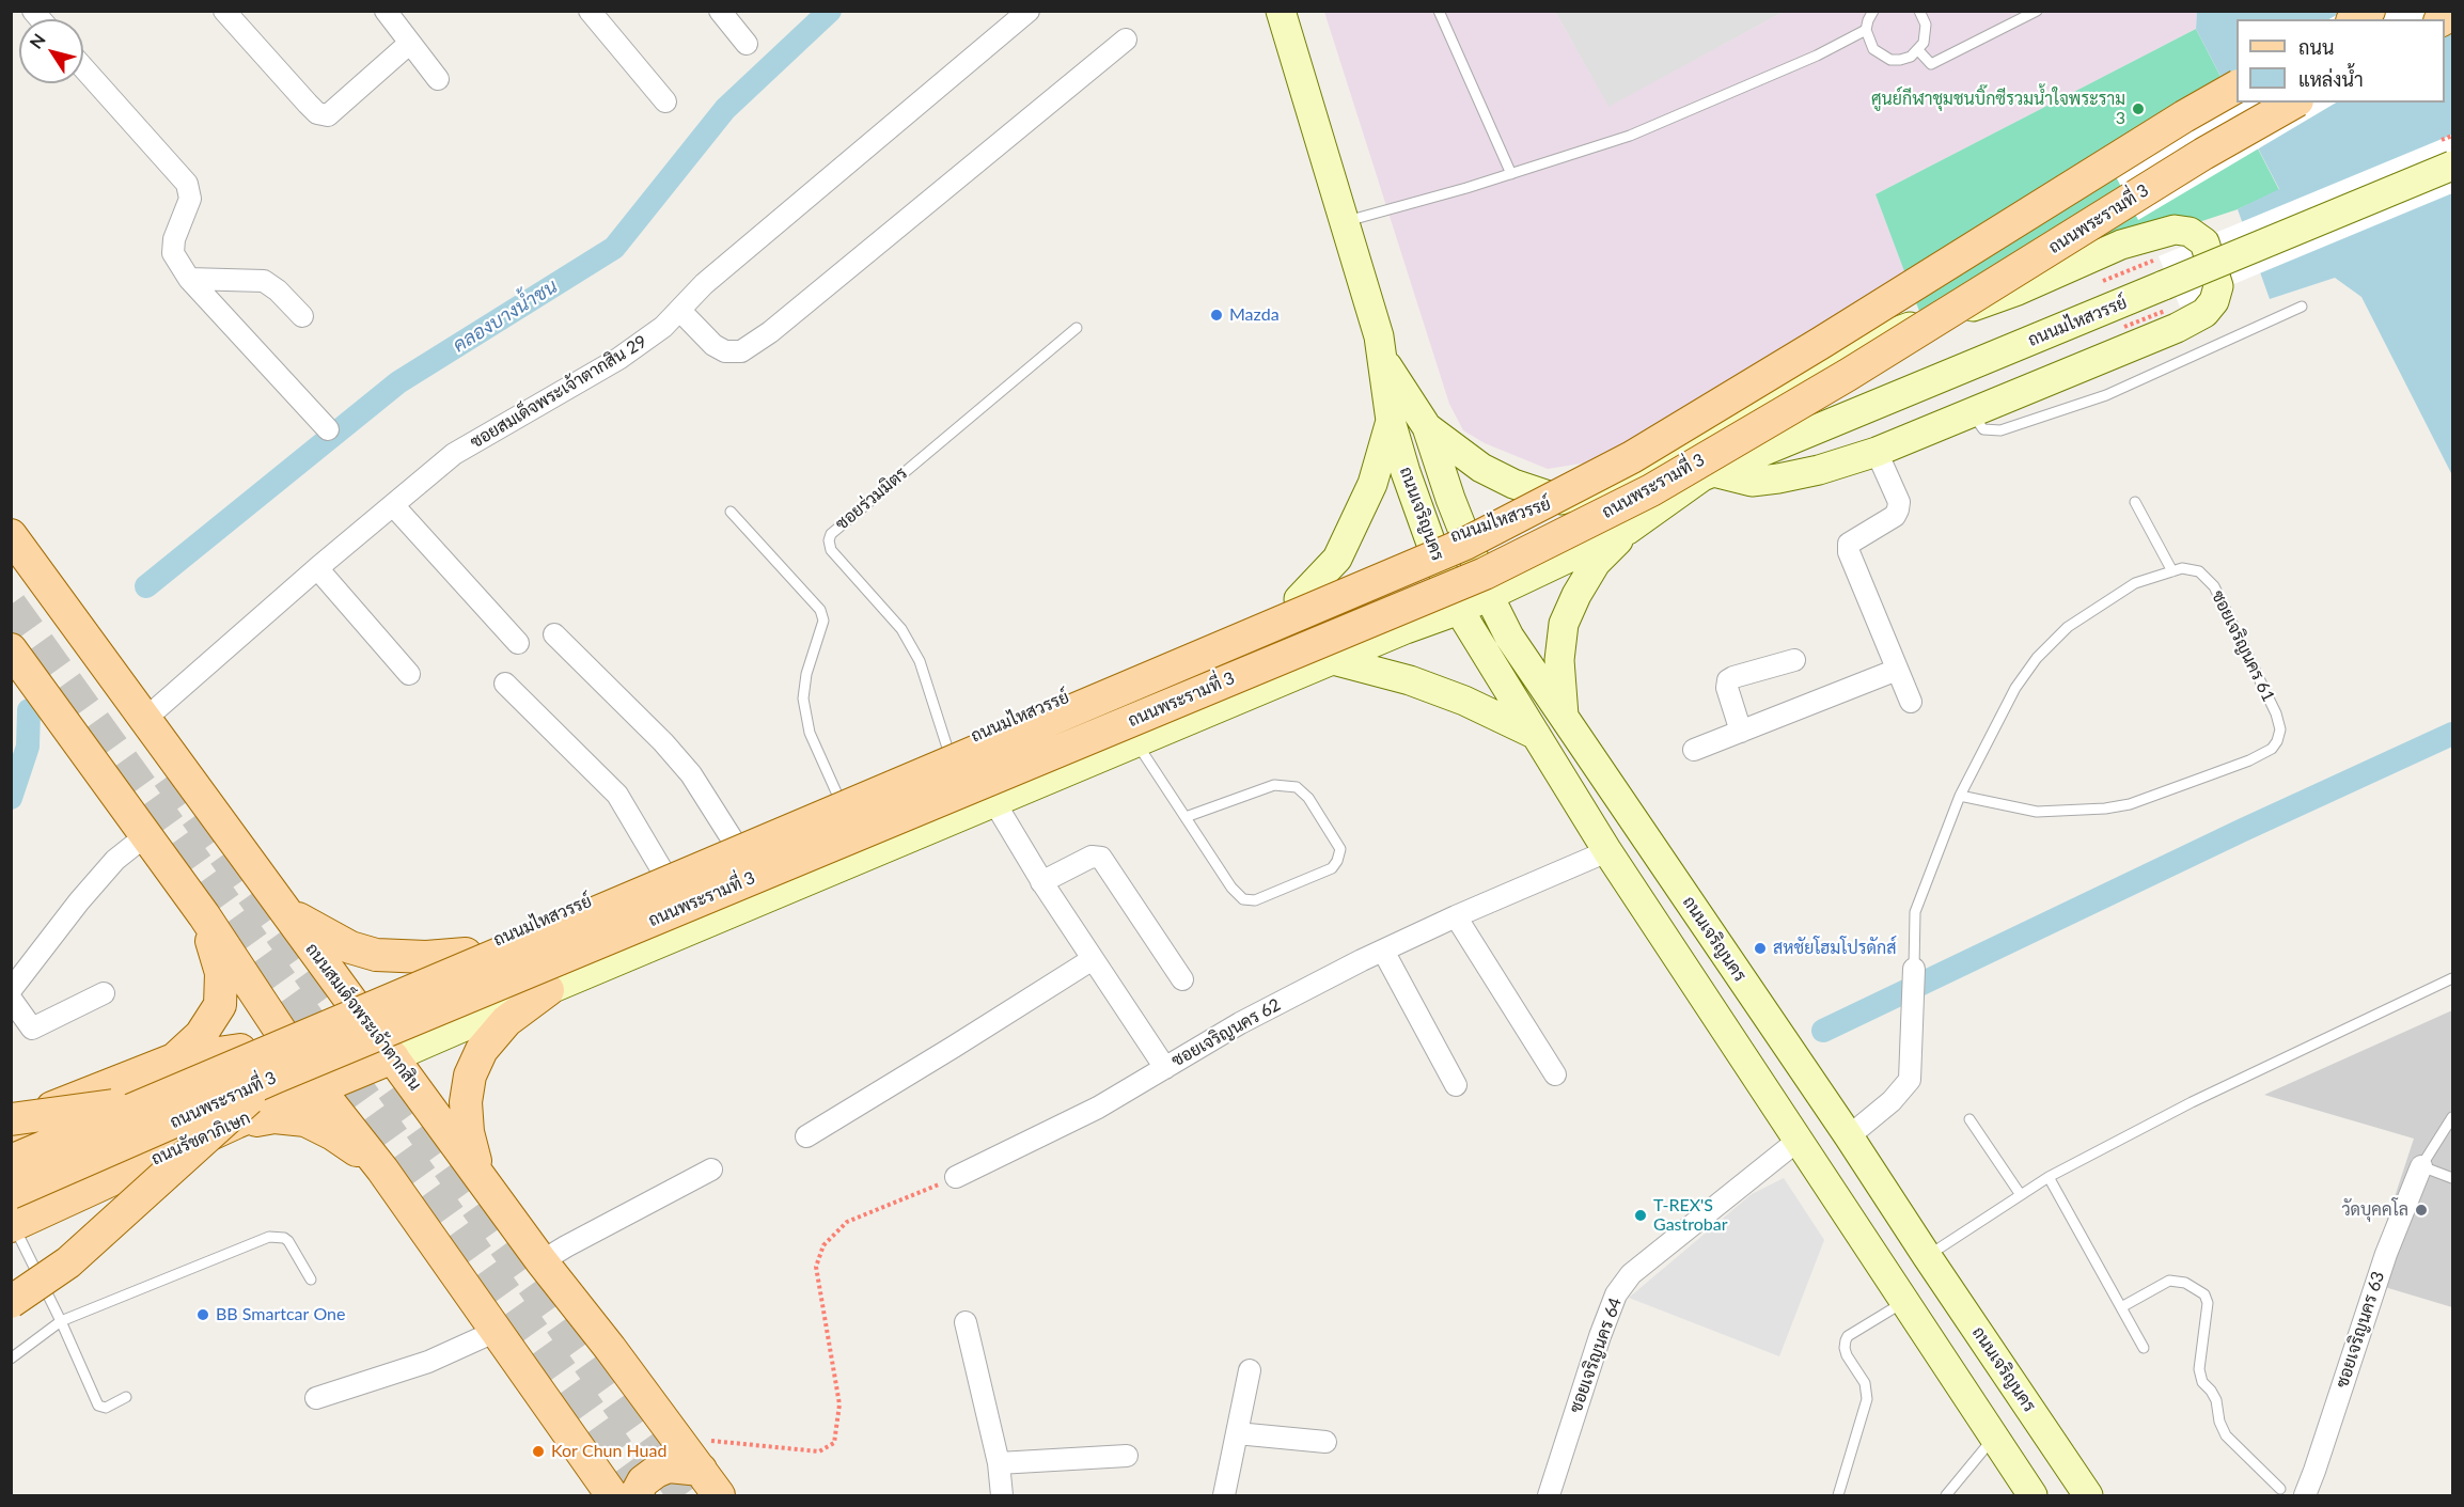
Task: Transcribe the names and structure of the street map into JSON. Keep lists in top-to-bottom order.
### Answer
{
  "streets": {
    "main road": [
      "ถนนพระรามที่ 3",
      "ถนนมไหสวรรย์",
      "ถนนเจริญนคร",
      "ถนนสมเด็จพระเจ้าตากสิน",
      "ถนนรัชดาภิเษก"
    ],
    "street": [
      "ซอยสมเด็จพระเจ้าตากสิน 29",
      "ซอยเจริญนคร 61",
      "ซอยเจริญนคร 62",
      "ซอยเจริญนคร 63",
      "ซอยเจริญนคร 64"
    ],
    "lane": ["ซอยร่วมมิตร"]
  },
  "crossings": [
    ["ถนนมไหสวรรย์", "ซอยร่วมมิตร"],
    ["ถนนมไหสวรรย์", "ถนนเจริญนคร"],
    ["ถนนมไหสวรรย์", "ถนนสมเด็จพระเจ้าตากสิน"],
    ["ถนนมไหสวรรย์", "ถนนรัชดาภิเษก"],
    ["ซอยสมเด็จพระเจ้าตากสิน 29", "ถนนสมเด็จพระเจ้าตากสิน"],
    ["ถนนเจริญนคร", "ซอยเจริญนคร 61"],
    ["ถนนเจริญนคร", "ซอยเจริญนคร 62"],
    ["ถนนเจริญนคร", "ซอยเจริญนคร 64"],
    ["ถนนสมเด็จพระเจ้าตากสิน", "ถนนรัชดาภิเษก"]
  ],
  "water": ["คลองบางน้ำชน"],
  "places": [
    "ศูนย์กีฬาชุมชนบิ๊กซีรวมน้ำใจพระราม 3",
    "Mazda",
    "สหชัยโฮมโปรดักส์",
    "วัดบุคคโล",
    "T-REX'S Gastrobar",
    "BB Smartcar One",
    "Kor Chun Huad"
  ],
  "legend": ["ถนน", "แหล่งน้ำ"],
  "north": "top left"
}
